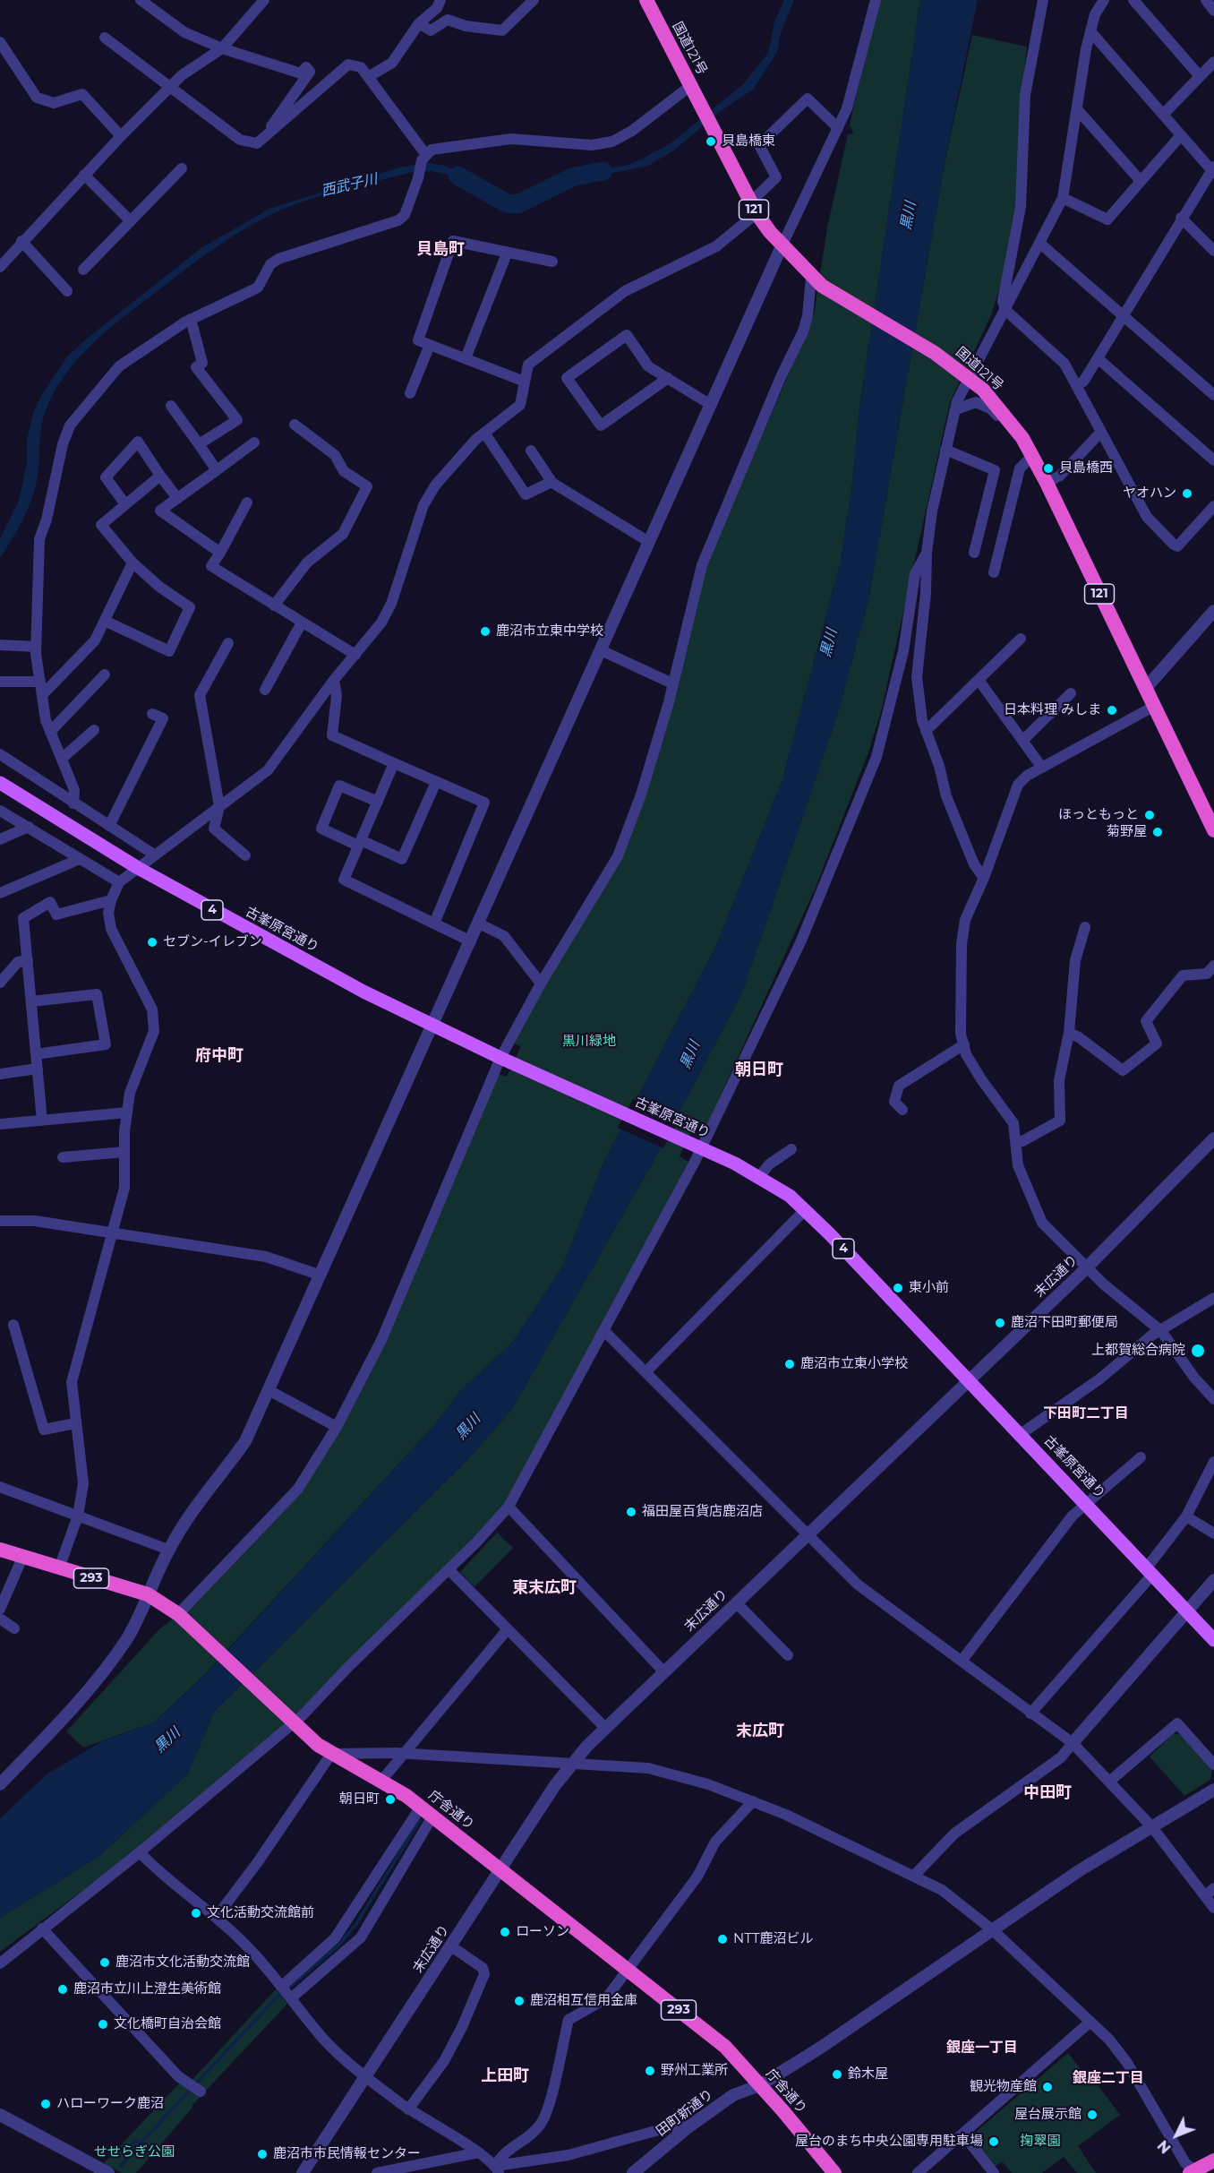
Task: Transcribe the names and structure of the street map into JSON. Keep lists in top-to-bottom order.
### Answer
{
  "streets": {
    "highway": [
      "国道121号",
      "121",
      "293",
      "庁舎通り"
    ],
    "main road": ["4", "古峯原宮通り"],
    "street": ["末広通り", "田町新通り"]
  },
  "crossings": [
    ["古峯原宮通り", "末広通り"],
    ["末広通り", "庁舎通り"],
    ["庁舎通り", "田町新通り"]
  ],
  "districts": [
    "貝島町",
    "府中町",
    "朝日町",
    "下田町二丁目",
    "東末広町",
    "末広町",
    "中田町",
    "銀座一丁目",
    "上田町",
    "銀座二丁目"
  ],
  "water": ["西武子川", "黒川"],
  "parks": ["黒川緑地", "掬翠園", "せせらぎ公園"],
  "places": [
    "貝島橋東",
    "貝島橋西",
    "ヤオハン",
    "鹿沼市立東中学校",
    "日本料理 みしま",
    "ほっともっと",
    "菊野屋",
    "セブン-イレブン",
    "東小前",
    "鹿沼下田町郵便局",
    "上都賀総合病院",
    "鹿沼市立東小学校",
    "福田屋百貨店鹿沼店",
    "朝日町",
    "文化活動交流館前",
    "ローソン",
    "NTT鹿沼ビル",
    "鹿沼市文化活動交流館",
    "鹿沼市立川上澄生美術館",
    "鹿沼相互信用金庫",
    "文化橋町自治会館",
    "野州工業所",
    "鈴木屋",
    "観光物産館",
    "ハローワーク鹿沼",
    "屋台展示館",
    "屋台のまち中央公園専用駐車場",
    "鹿沼市市民情報センター"
  ],
  "north": "bottom left"
}
